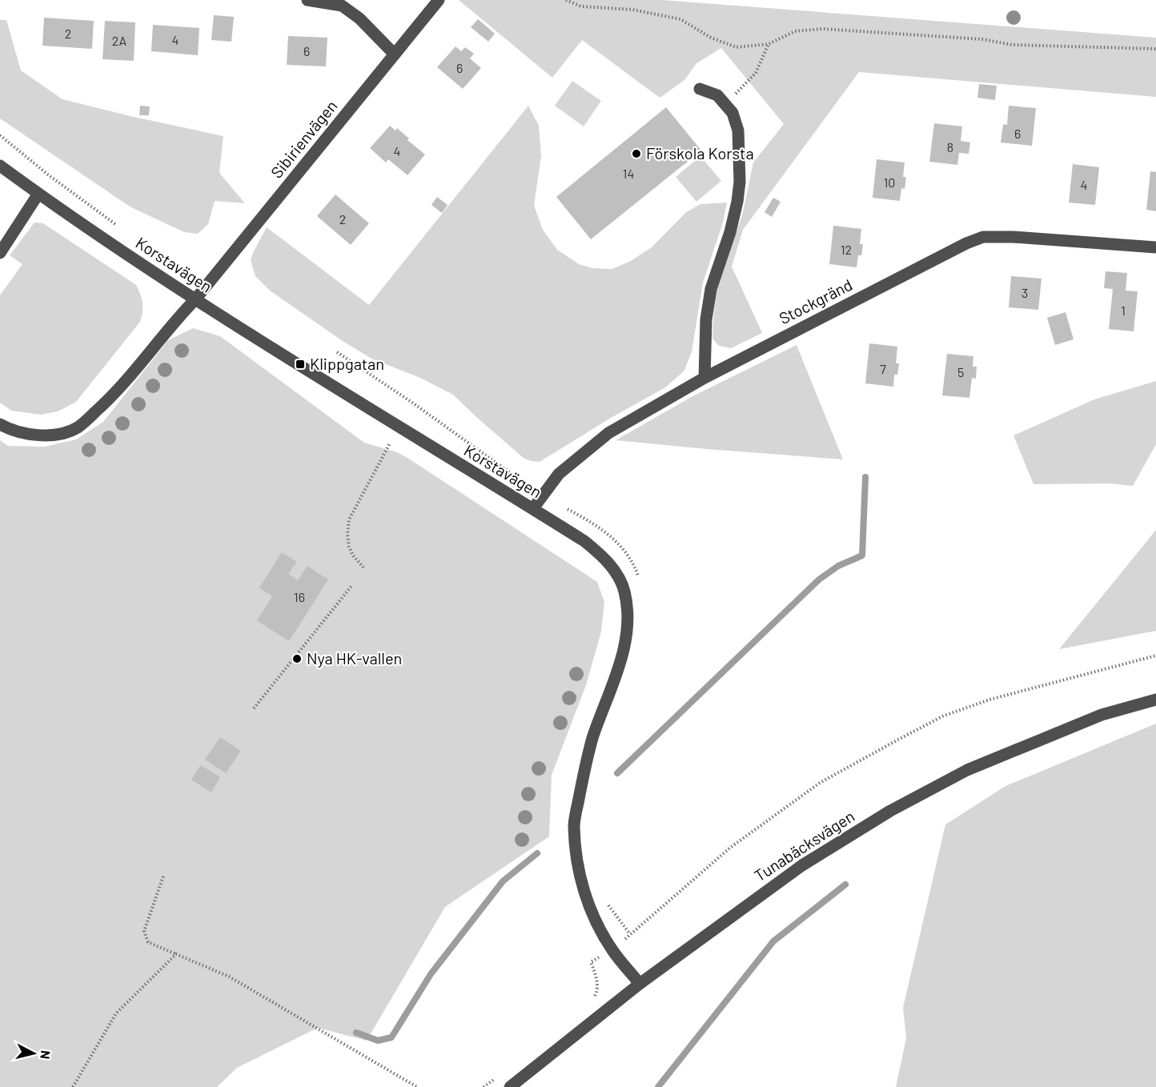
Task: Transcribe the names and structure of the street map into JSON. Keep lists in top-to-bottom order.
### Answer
{
  "streets": {
    "street": [
      "Sibirienvägen",
      "Korstavägen",
      "Stockgränd",
      "Tunabäcksvägen"
    ]
  },
  "crossings": [
    ["Sibirienvägen", "Korstavägen"],
    ["Korstavägen", "Stockgränd"],
    ["Korstavägen", "Tunabäcksvägen"]
  ],
  "places": {
    "other": ["Förskola Korsta", "Nya HK-vallen"],
    "transit": ["Klippgatan"]
  },
  "house_numbers": [
    "2",
    "4",
    "2A",
    "6",
    "6",
    "6",
    "8",
    "4",
    "14",
    "10",
    "4",
    "2",
    "12",
    "3",
    "1",
    "7",
    "5",
    "16"
  ],
  "north": "right"
}
